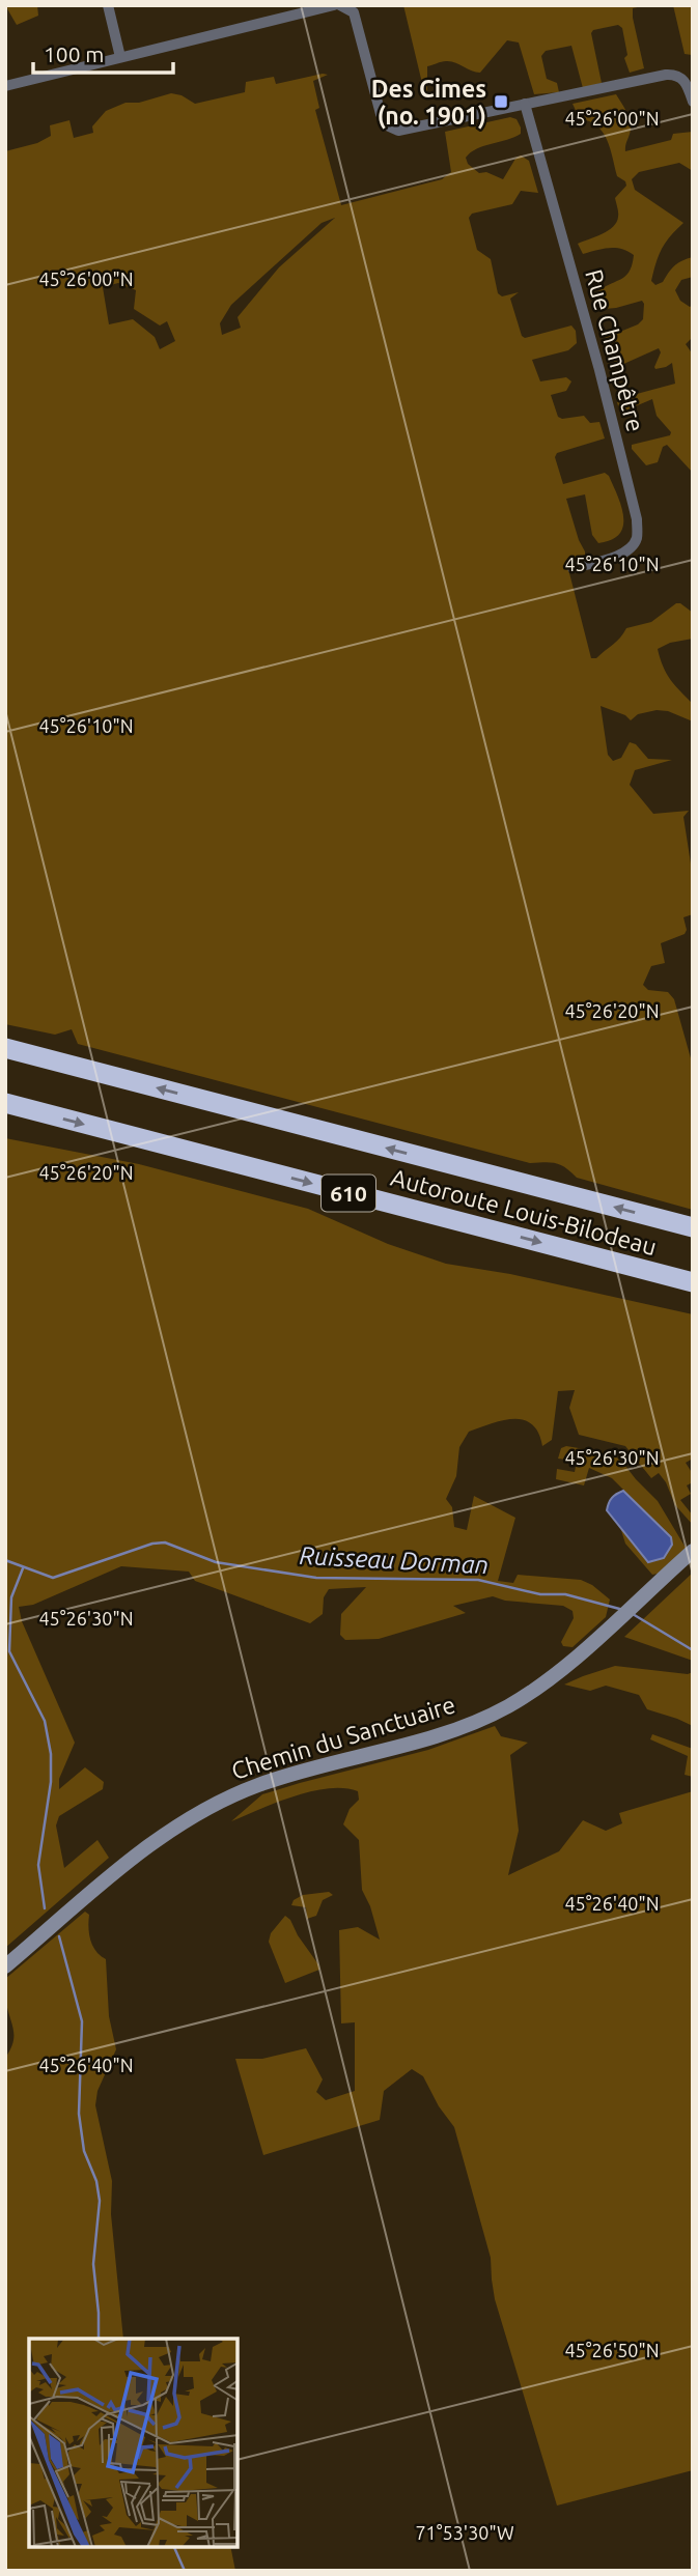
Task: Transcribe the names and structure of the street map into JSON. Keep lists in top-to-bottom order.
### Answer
{
  "streets": {
    "highway": ["610", "Autoroute Louis-Bilodeau"],
    "street": ["Rue Champêtre", "Chemin du Sanctuaire"]
  },
  "water": ["Ruisseau Dorman"],
  "places": {
    "transit": ["Des Cimes (no. 1901)"]
  },
  "scale_bar": "100 m",
  "coordinates": [
    "45°26'00\"N",
    "45°26'10\"N",
    "45°26'20\"N",
    "45°26'30\"N",
    "45°26'40\"N",
    "45°26'50\"N",
    "71°53'30\"W"
  ]
}
